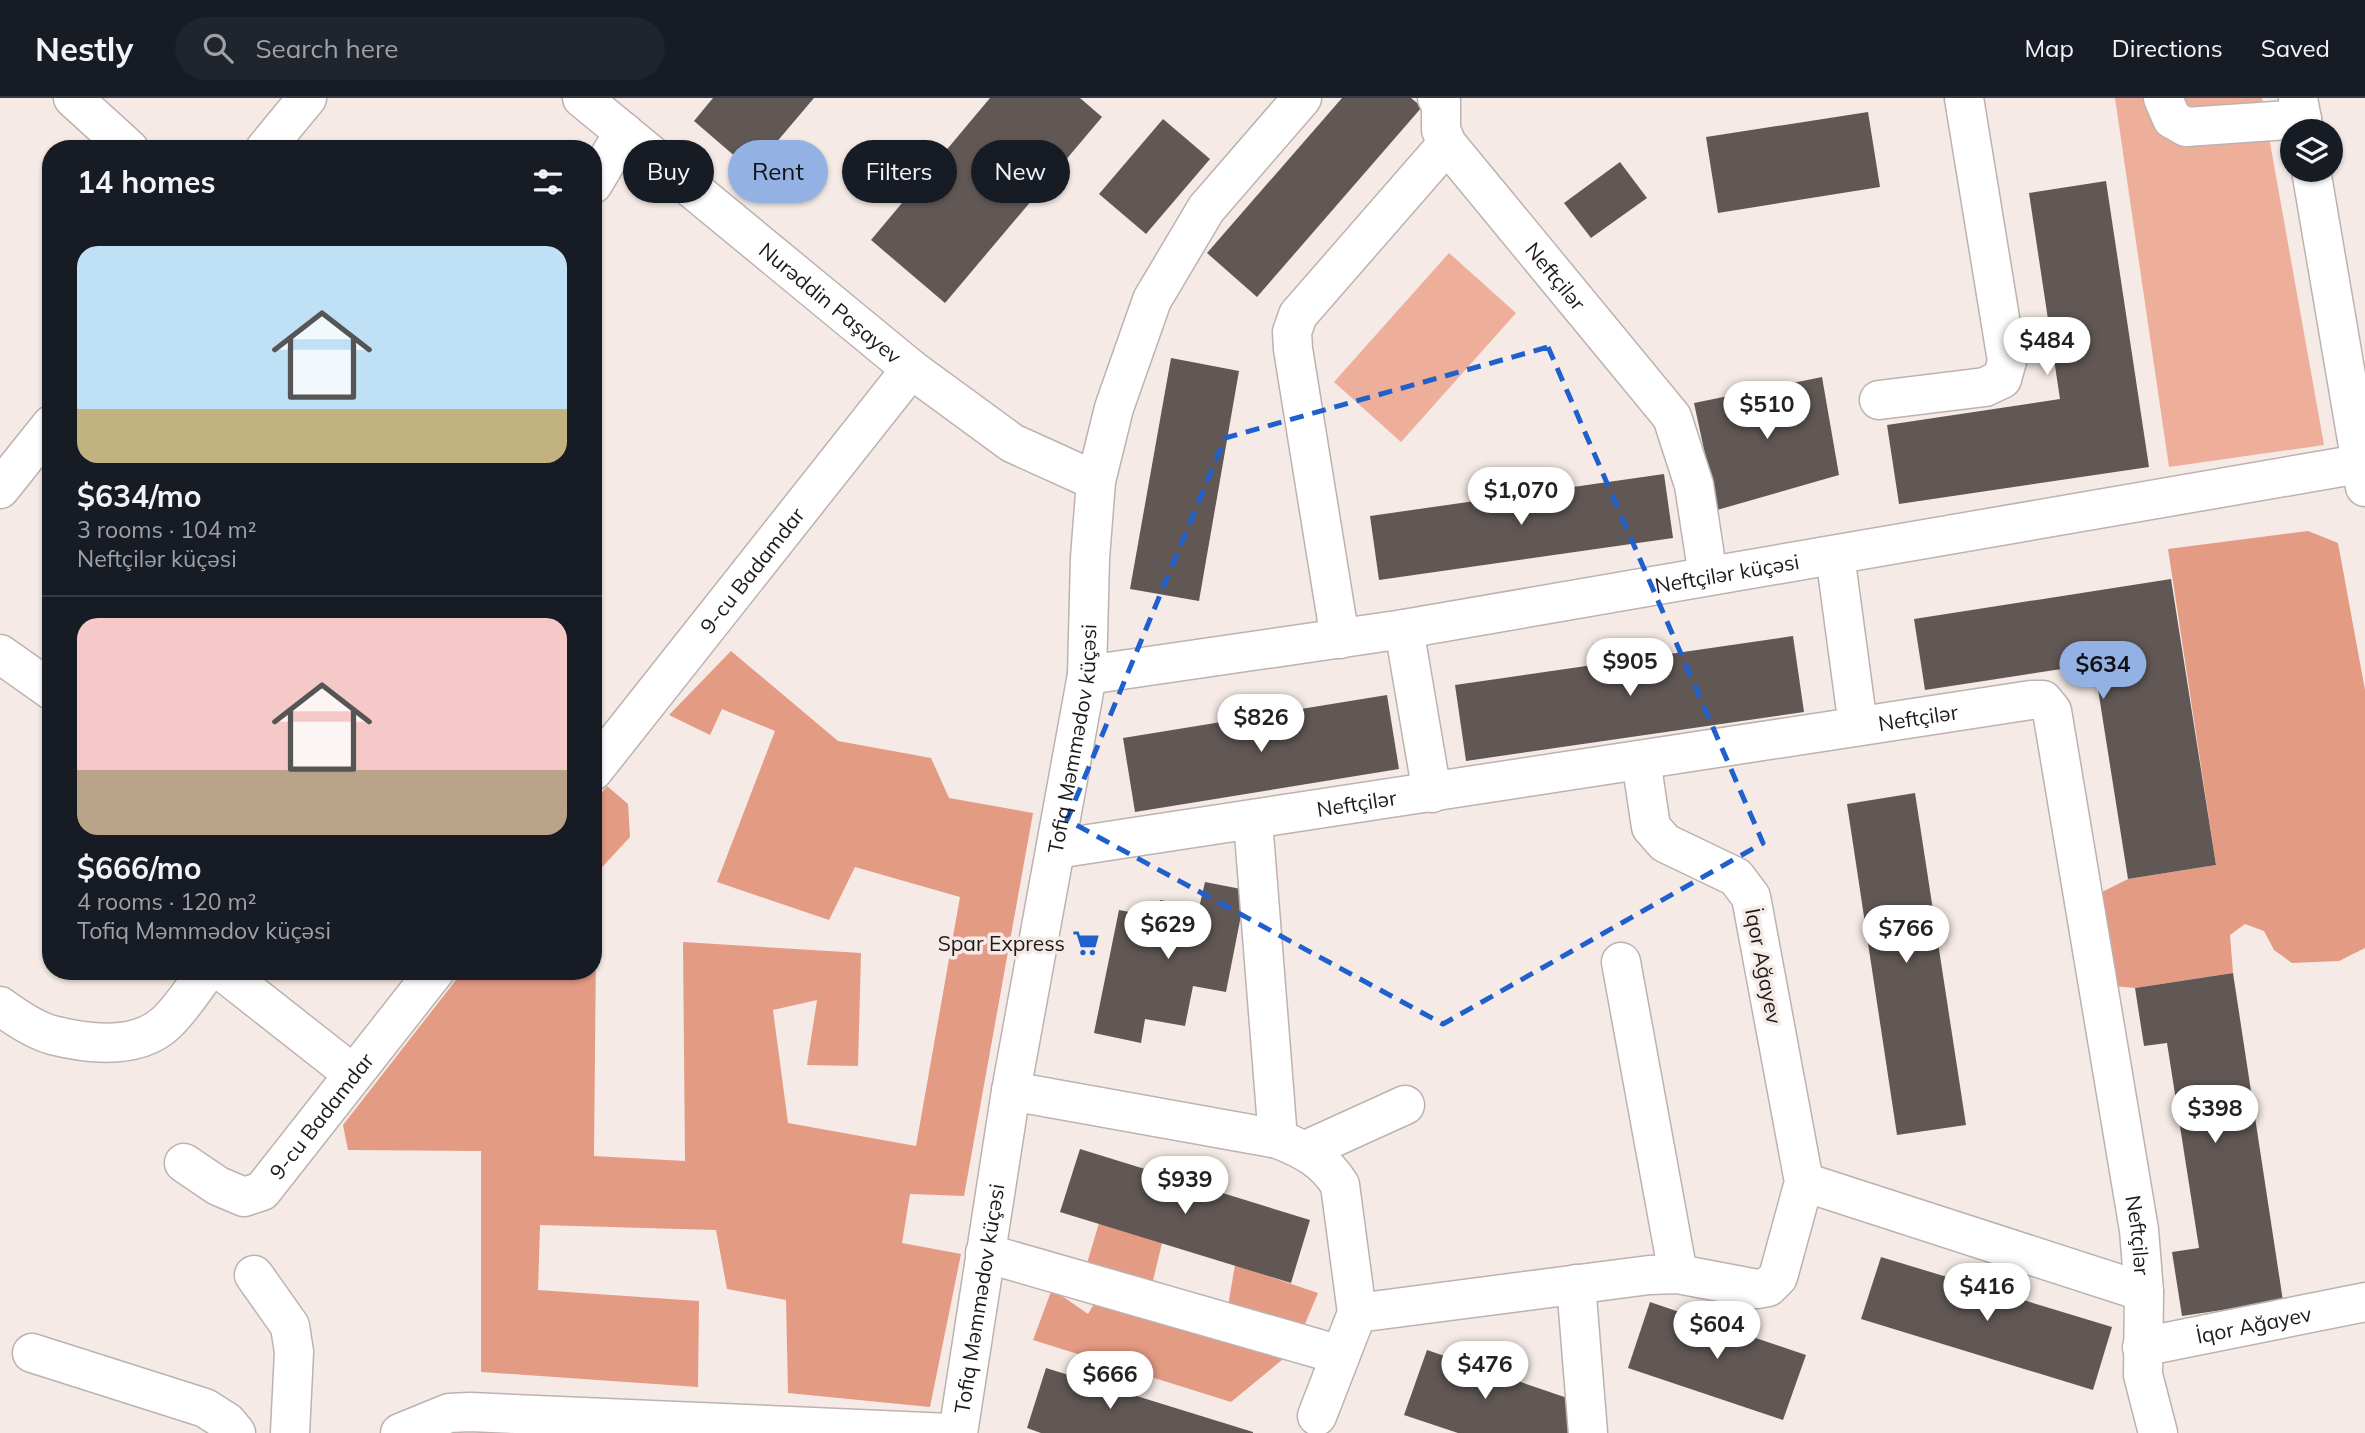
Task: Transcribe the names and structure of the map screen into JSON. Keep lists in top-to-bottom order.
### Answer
{
  "streets": {
    "street": [
      "Neftçilər",
      "Nurəddin Paşayev",
      "9-cu Badamdar",
      "Neftçilər küçəsi",
      "Tofiq Məmmədov küçəsi",
      "İqor Ağayev"
    ]
  },
  "crossings": [
    ["Neftçilər", "Neftçilər küçəsi"],
    ["Neftçilər", "Tofiq Məmmədov küçəsi"],
    ["Neftçilər", "İqor Ağayev"],
    ["Nurəddin Paşayev", "9-cu Badamdar"],
    ["Nurəddin Paşayev", "Tofiq Məmmədov küçəsi"],
    ["Neftçilər küçəsi", "Tofiq Məmmədov küçəsi"]
  ],
  "places": {
    "supermarket": ["Spar Express"]
  },
  "page": {
    "header": "Nestly",
    "search": "Search here",
    "nav": ["Map", "Directions", "Saved"],
    "chip": [
      "Buy",
      "Rent",
      "Filters",
      "New"
    ],
    "heading": "14 homes",
    "list": [
      {
        "name": "$634/mo",
        "note": "3 rooms · 104 m² · Neftçilər küçəsi"
      },
      {
        "name": "$666/mo",
        "note": "4 rooms · 120 m² · Tofiq Məmmədov küçəsi"
      }
    ],
    "price": [
      "$484",
      "$510",
      "$1,070",
      "$905",
      "$634",
      "$826",
      "$629",
      "$766",
      "$398",
      "$939",
      "$416",
      "$604",
      "$476",
      "$666"
    ]
  }
}
